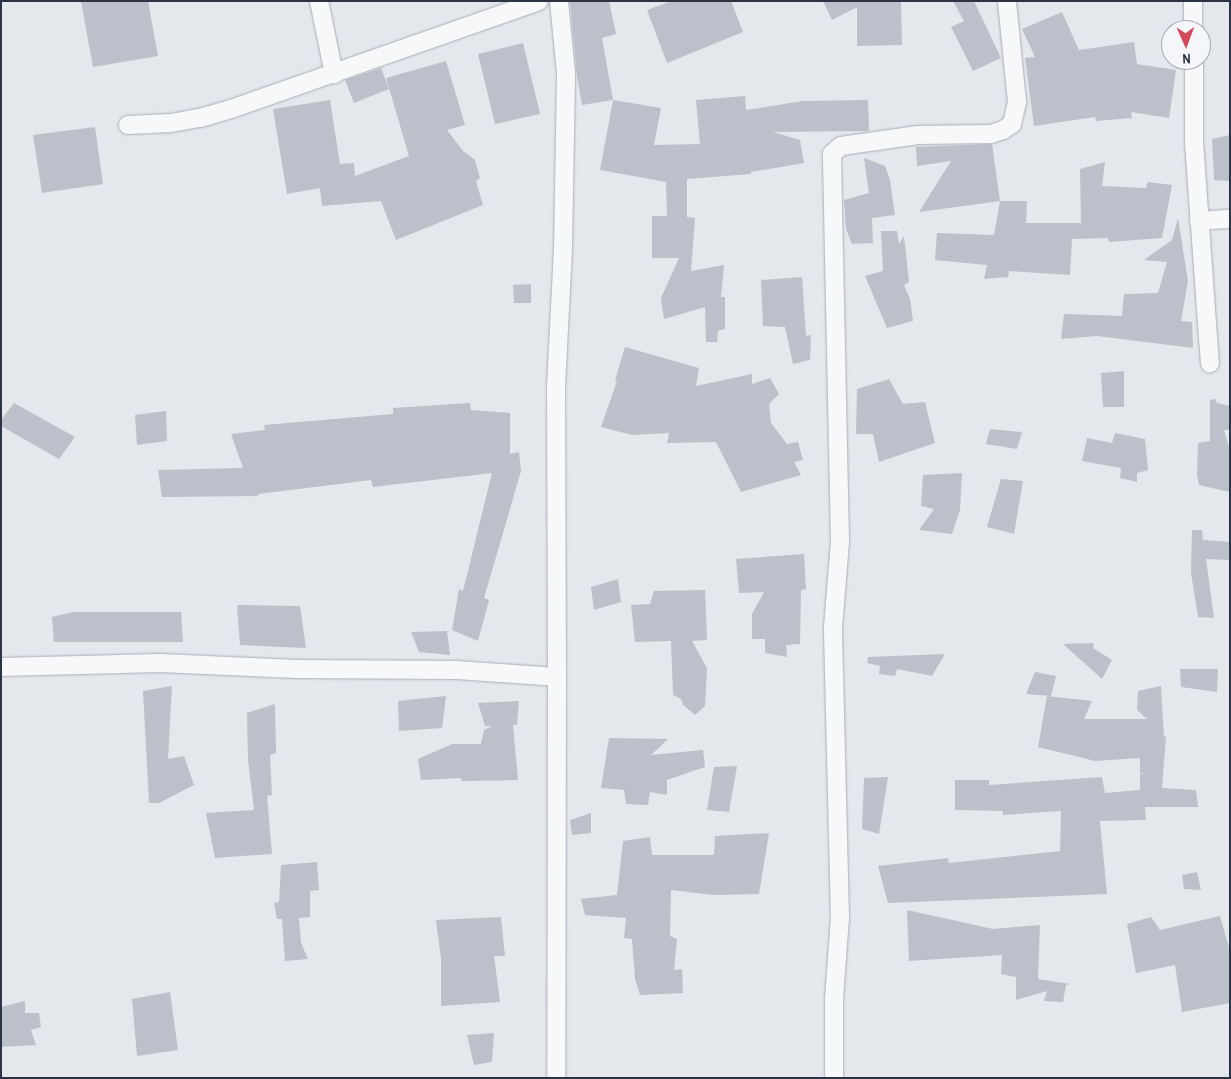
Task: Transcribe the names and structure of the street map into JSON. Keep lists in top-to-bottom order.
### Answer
{
  "north": "bottom"
}
